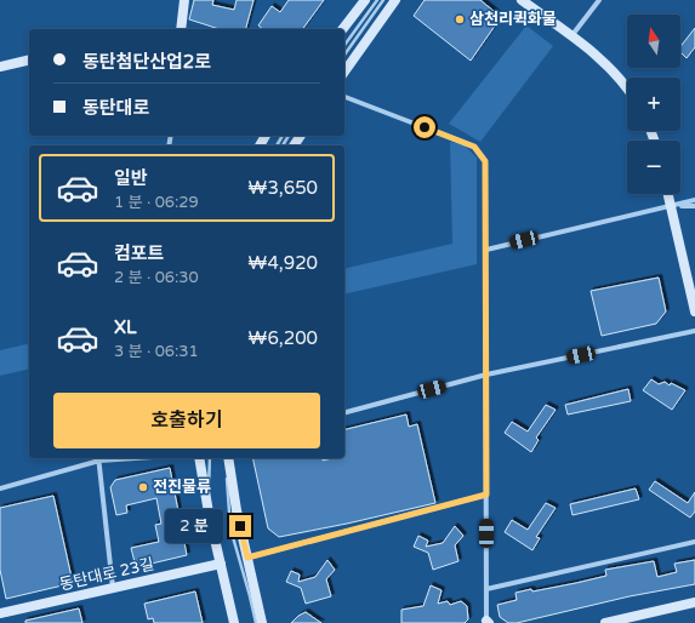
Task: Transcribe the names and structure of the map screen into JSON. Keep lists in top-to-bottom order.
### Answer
{
  "streets": {
    "street": ["동탄대로 23길"]
  },
  "places": ["삼천리퀵화물", "전진물류"],
  "north": "top",
  "page": {
    "map_buttons": ["+", "−"],
    "banner": ["동탄첨단산업2로", "동탄대로"],
    "list": [
      {
        "name": "일반",
        "note": "1 분 · 06:29",
        "value": "₩3,650"
      },
      {
        "name": "컴포트",
        "note": "2 분 · 06:30",
        "value": "₩4,920"
      },
      {
        "name": "XL",
        "note": "3 분 · 06:31",
        "value": "₩6,200"
      }
    ],
    "buttons": "호출하기",
    "bubble": "2 분"
  }
}
